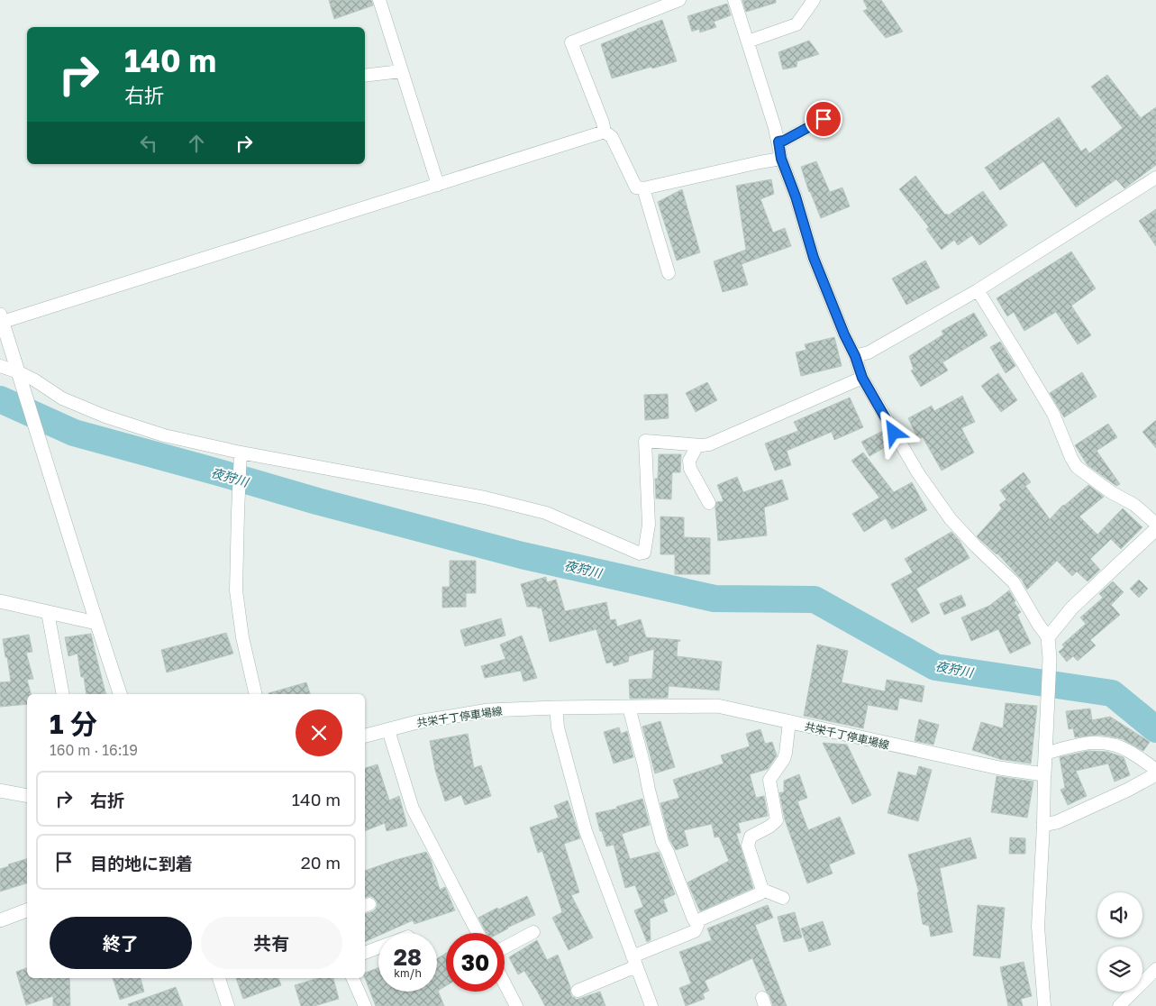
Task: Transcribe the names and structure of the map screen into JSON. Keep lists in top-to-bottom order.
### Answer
{
  "streets": {
    "main road": ["共栄千丁停車場線"]
  },
  "water": ["夜狩川"],
  "page": {
    "turn": ["140 m", "右折"],
    "heading": ["1 分", "160 m · 16:19"],
    "list": [
      {
        "name": "右折",
        "value": "140 m"
      },
      {
        "name": "目的地に到着",
        "value": "20 m"
      }
    ],
    "buttons": ["終了", "共有"],
    "speed": "28 km/h",
    "limit": "30"
  }
}
